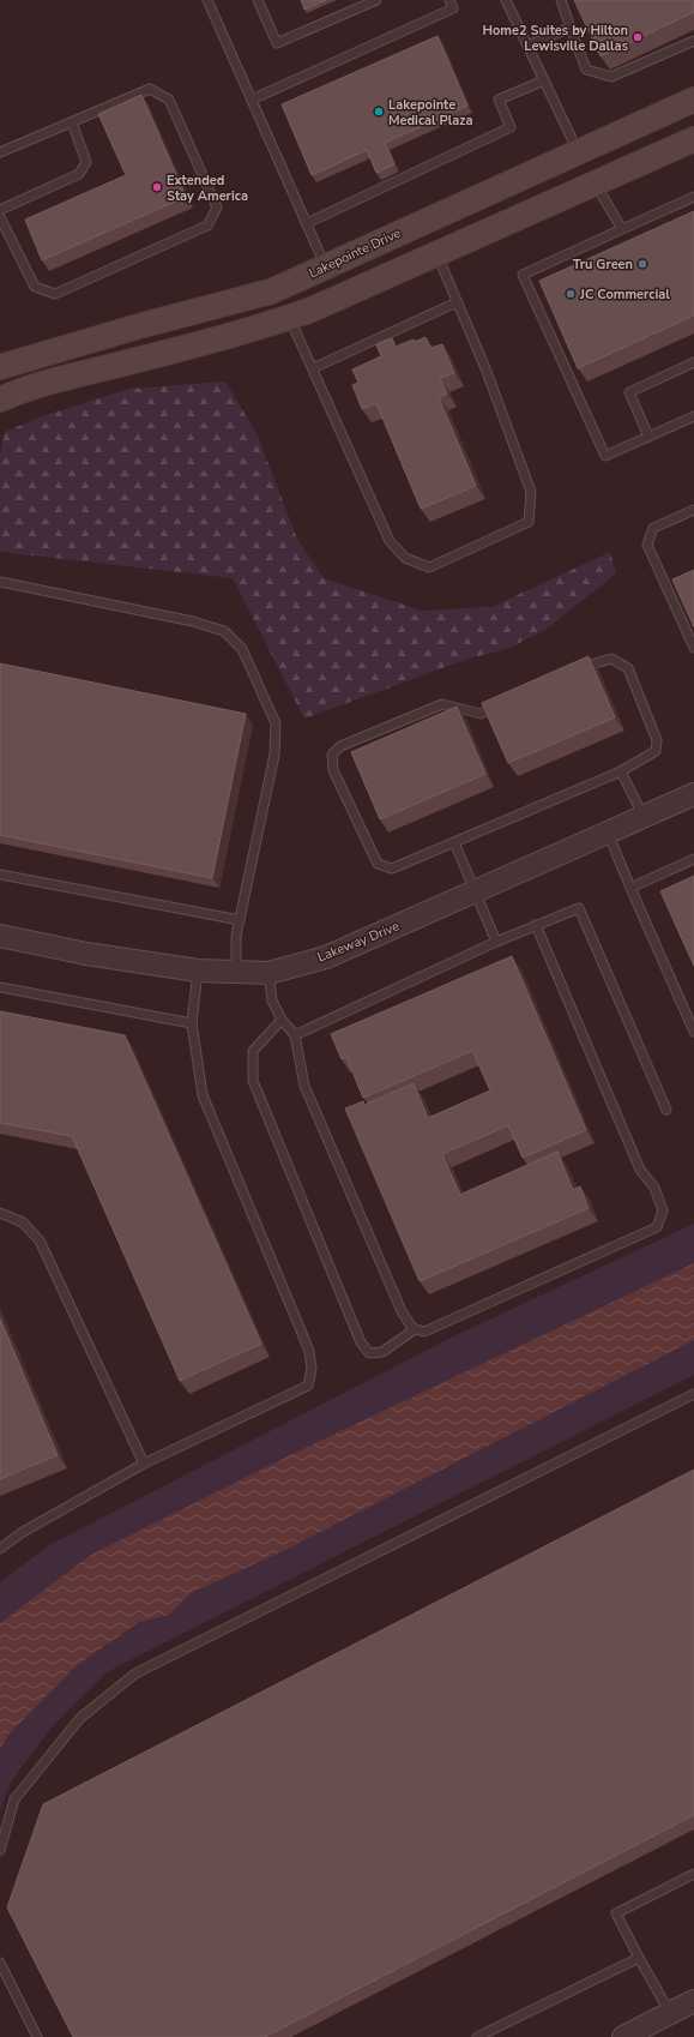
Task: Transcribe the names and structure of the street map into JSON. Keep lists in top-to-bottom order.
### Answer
{
  "streets": {
    "main road": ["Lakepointe Drive"],
    "street": ["Lakeway Drive"]
  },
  "places": [
    "Home2 Suites by Hilton Lewisville Dallas",
    "Lakepointe Medical Plaza",
    "Extended Stay America",
    "Tru Green",
    "JC Commercial"
  ]
}
